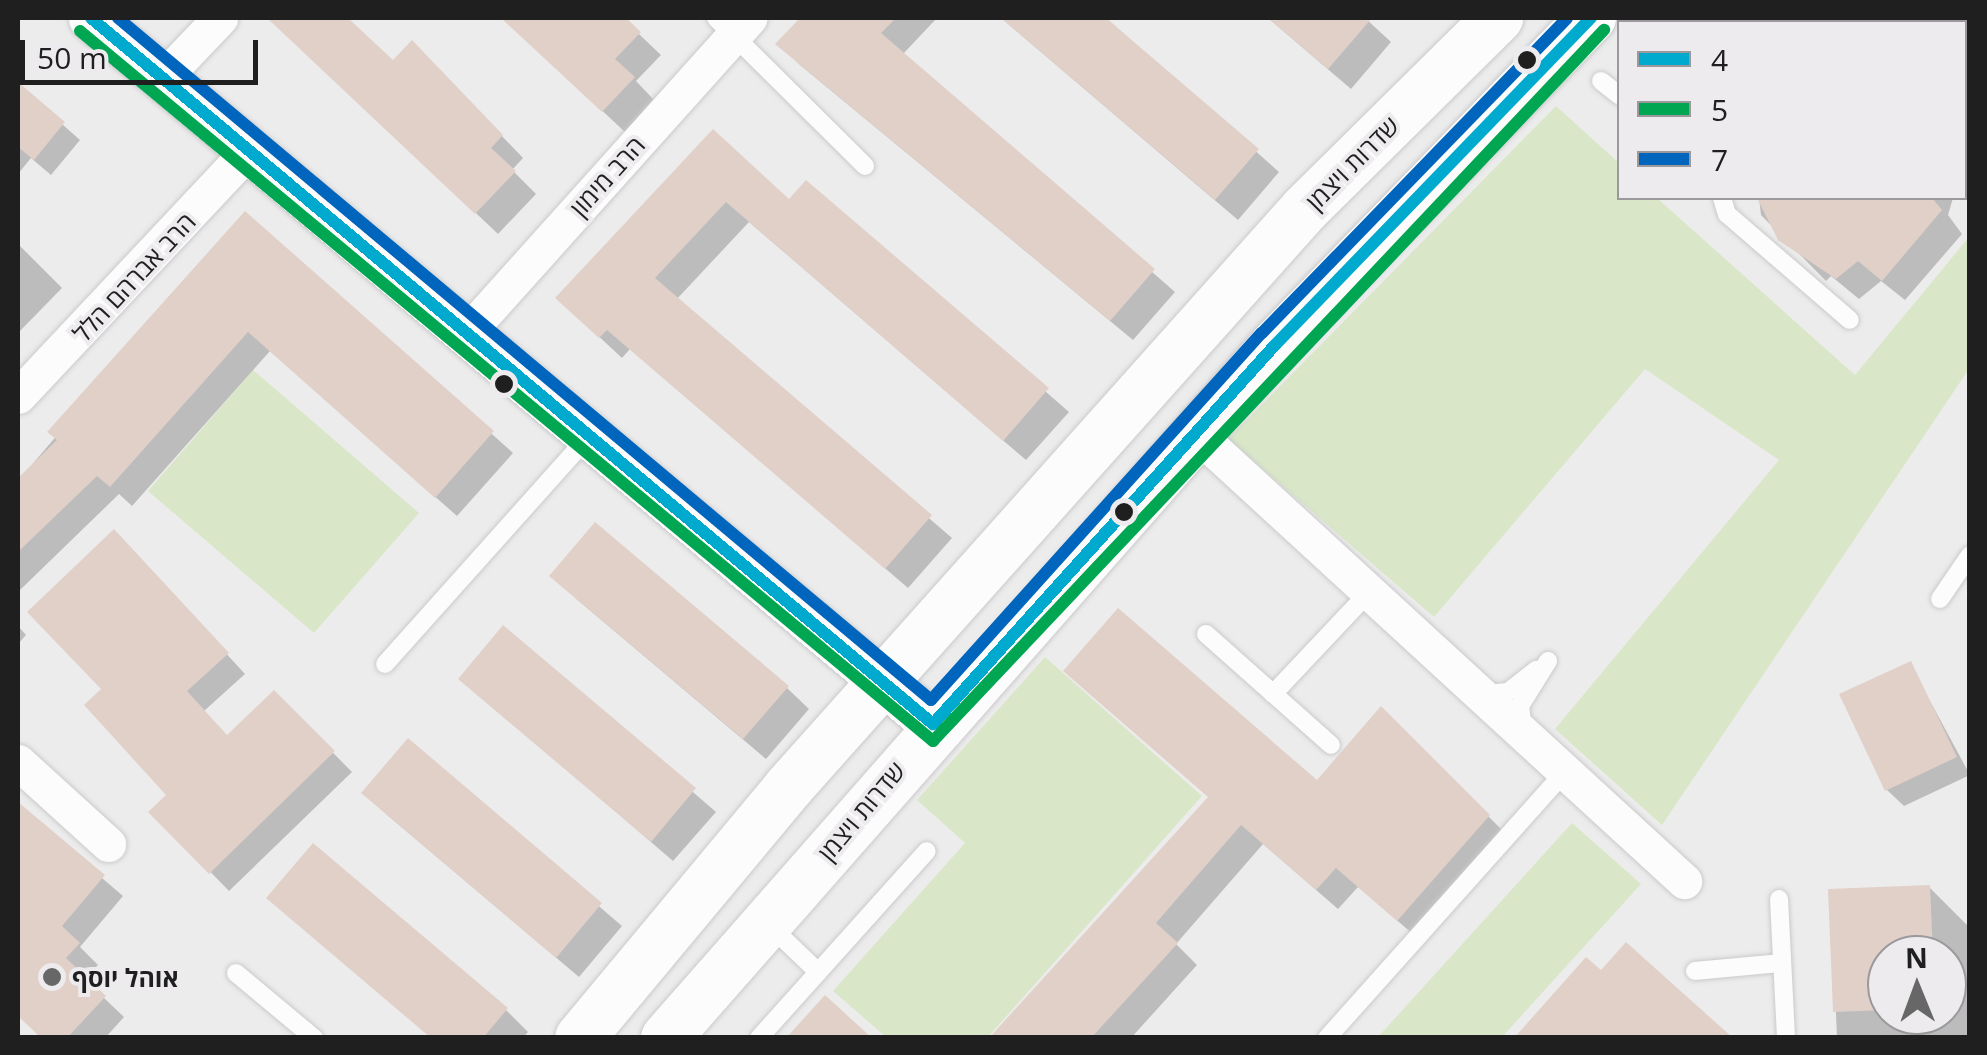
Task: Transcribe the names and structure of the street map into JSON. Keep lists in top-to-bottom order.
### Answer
{
  "streets": {
    "main road": ["שדרות ויצמן"],
    "street": ["הרב מימון", "הרב אברהם הלל"]
  },
  "places": ["אוהל יוסף"],
  "lines": ["transit line 4", "transit line 7", "transit line 5"],
  "legend": ["4", "5", "7"],
  "scale_bar": "50 m",
  "north": "top"
}
